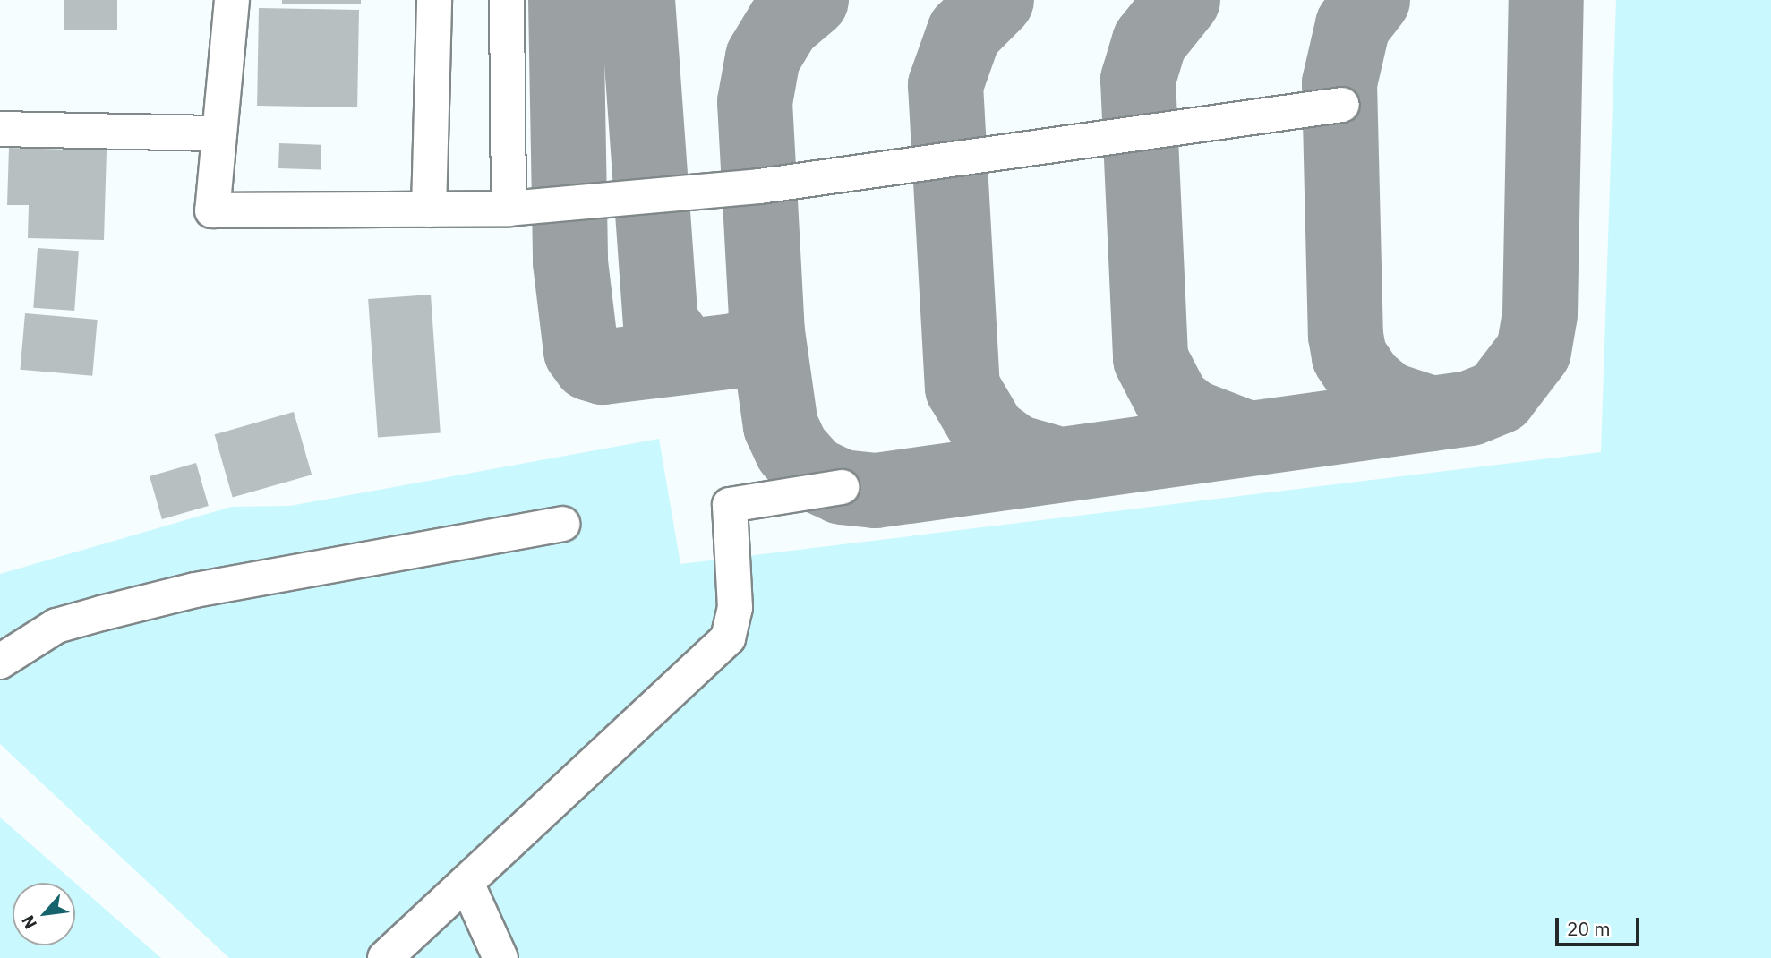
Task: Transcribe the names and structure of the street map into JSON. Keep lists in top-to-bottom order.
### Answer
{
  "scale_bar": "20 m",
  "north": "bottom left"
}
